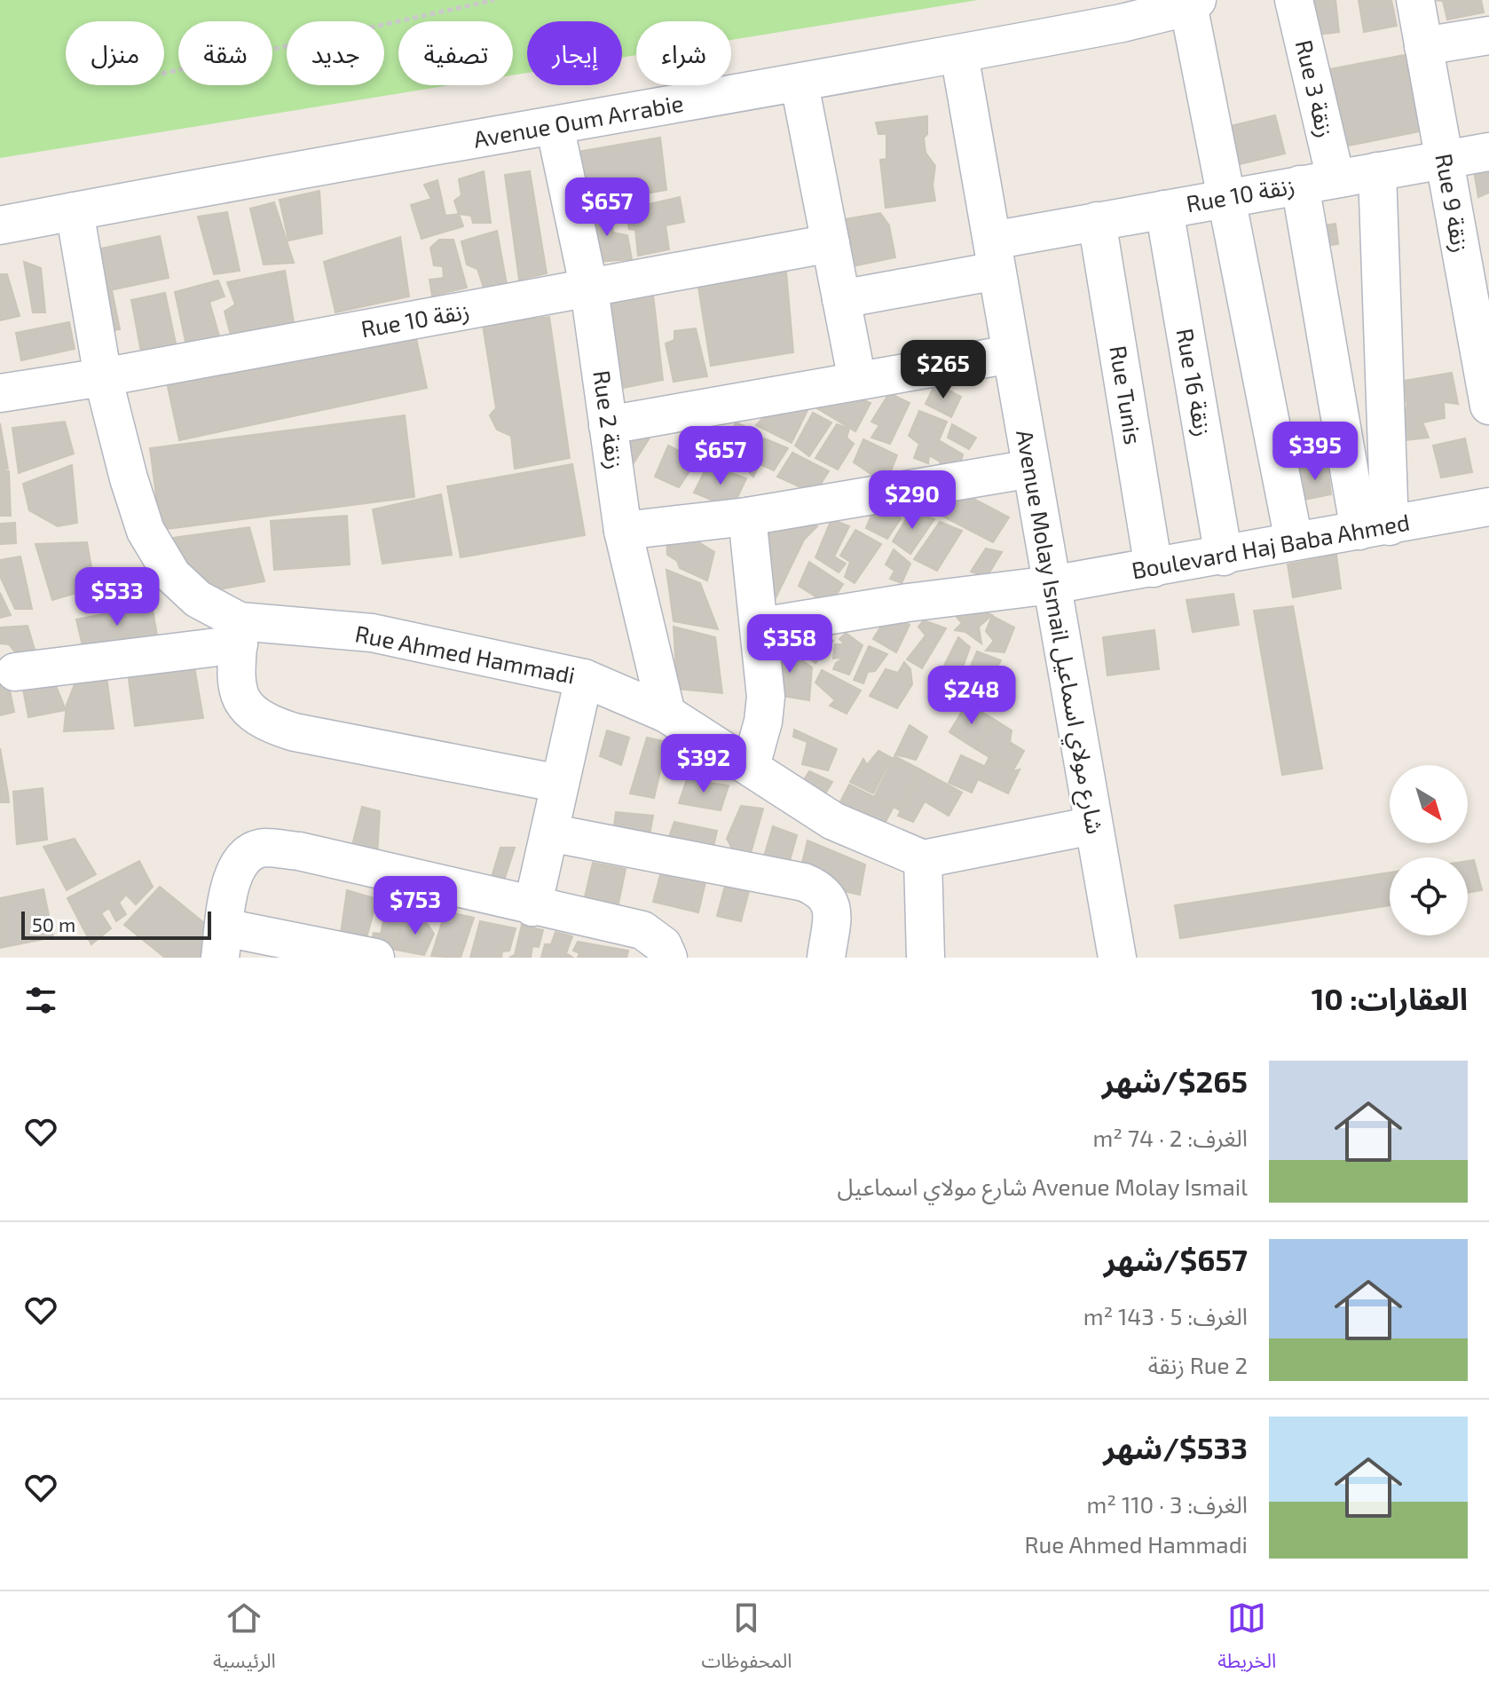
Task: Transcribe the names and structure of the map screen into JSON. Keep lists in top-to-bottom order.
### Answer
{
  "streets": {
    "street": [
      "Rue 3 زنقة",
      "Avenue Oum Arrabie",
      "Rue 10 زنقة",
      "Rue 9 زنقة",
      "Rue 16 زنقة",
      "Rue Tunis",
      "Rue 2 زنقة",
      "Boulevard Haj Baba Ahmed",
      "Avenue Molay Ismail شارع مولاي اسماعيل",
      "Rue Ahmed Hammadi"
    ]
  },
  "crossings": [
    ["Rue 3 زنقة", "Rue 10 زنقة"],
    ["Rue 3 زنقة", "Boulevard Haj Baba Ahmed"],
    ["Avenue Oum Arrabie", "Rue 2 زنقة"],
    ["Avenue Oum Arrabie", "Avenue Molay Ismail شارع مولاي اسماعيل"],
    ["Avenue Oum Arrabie", "Rue Ahmed Hammadi"],
    ["Rue 10 زنقة", "Rue 9 زنقة"],
    ["Rue 10 زنقة", "Rue 16 زنقة"],
    ["Rue 10 زنقة", "Rue Tunis"],
    ["Rue 10 زنقة", "Rue 2 زنقة"],
    ["Rue 10 زنقة", "Avenue Molay Ismail شارع مولاي اسماعيل"],
    ["Rue 10 زنقة", "Rue Ahmed Hammadi"],
    ["Rue 16 زنقة", "Boulevard Haj Baba Ahmed"],
    ["Rue Tunis", "Boulevard Haj Baba Ahmed"],
    ["Rue 2 زنقة", "Rue Ahmed Hammadi"],
    ["Boulevard Haj Baba Ahmed", "Avenue Molay Ismail شارع مولاي اسماعيل"]
  ],
  "scale_bar": "50 m",
  "north": "bottom right",
  "page": {
    "chip": [
      "شراء",
      "إيجار",
      "تصفية",
      "جديد",
      "شقة",
      "منزل"
    ],
    "price": [
      "$657",
      "$265",
      "$395",
      "$657",
      "$290",
      "$533",
      "$358",
      "$248",
      "$392",
      "$753"
    ],
    "scale": "50 m",
    "heading": "العقارات: 10",
    "list": [
      {
        "name": "$265/شهر",
        "note": "الغرف: 2 · 74 m² · Avenue Molay Ismail شارع مولاي اسماعيل"
      },
      {
        "name": "$657/شهر",
        "note": "الغرف: 5 · 143 m² · Rue 2 زنقة"
      },
      {
        "name": "$533/شهر",
        "note": "الغرف: 3 · 110 m² · Rue Ahmed Hammadi"
      }
    ],
    "tabs": ["الخريطة", "المحفوظات", "الرئيسية"]
  }
}
